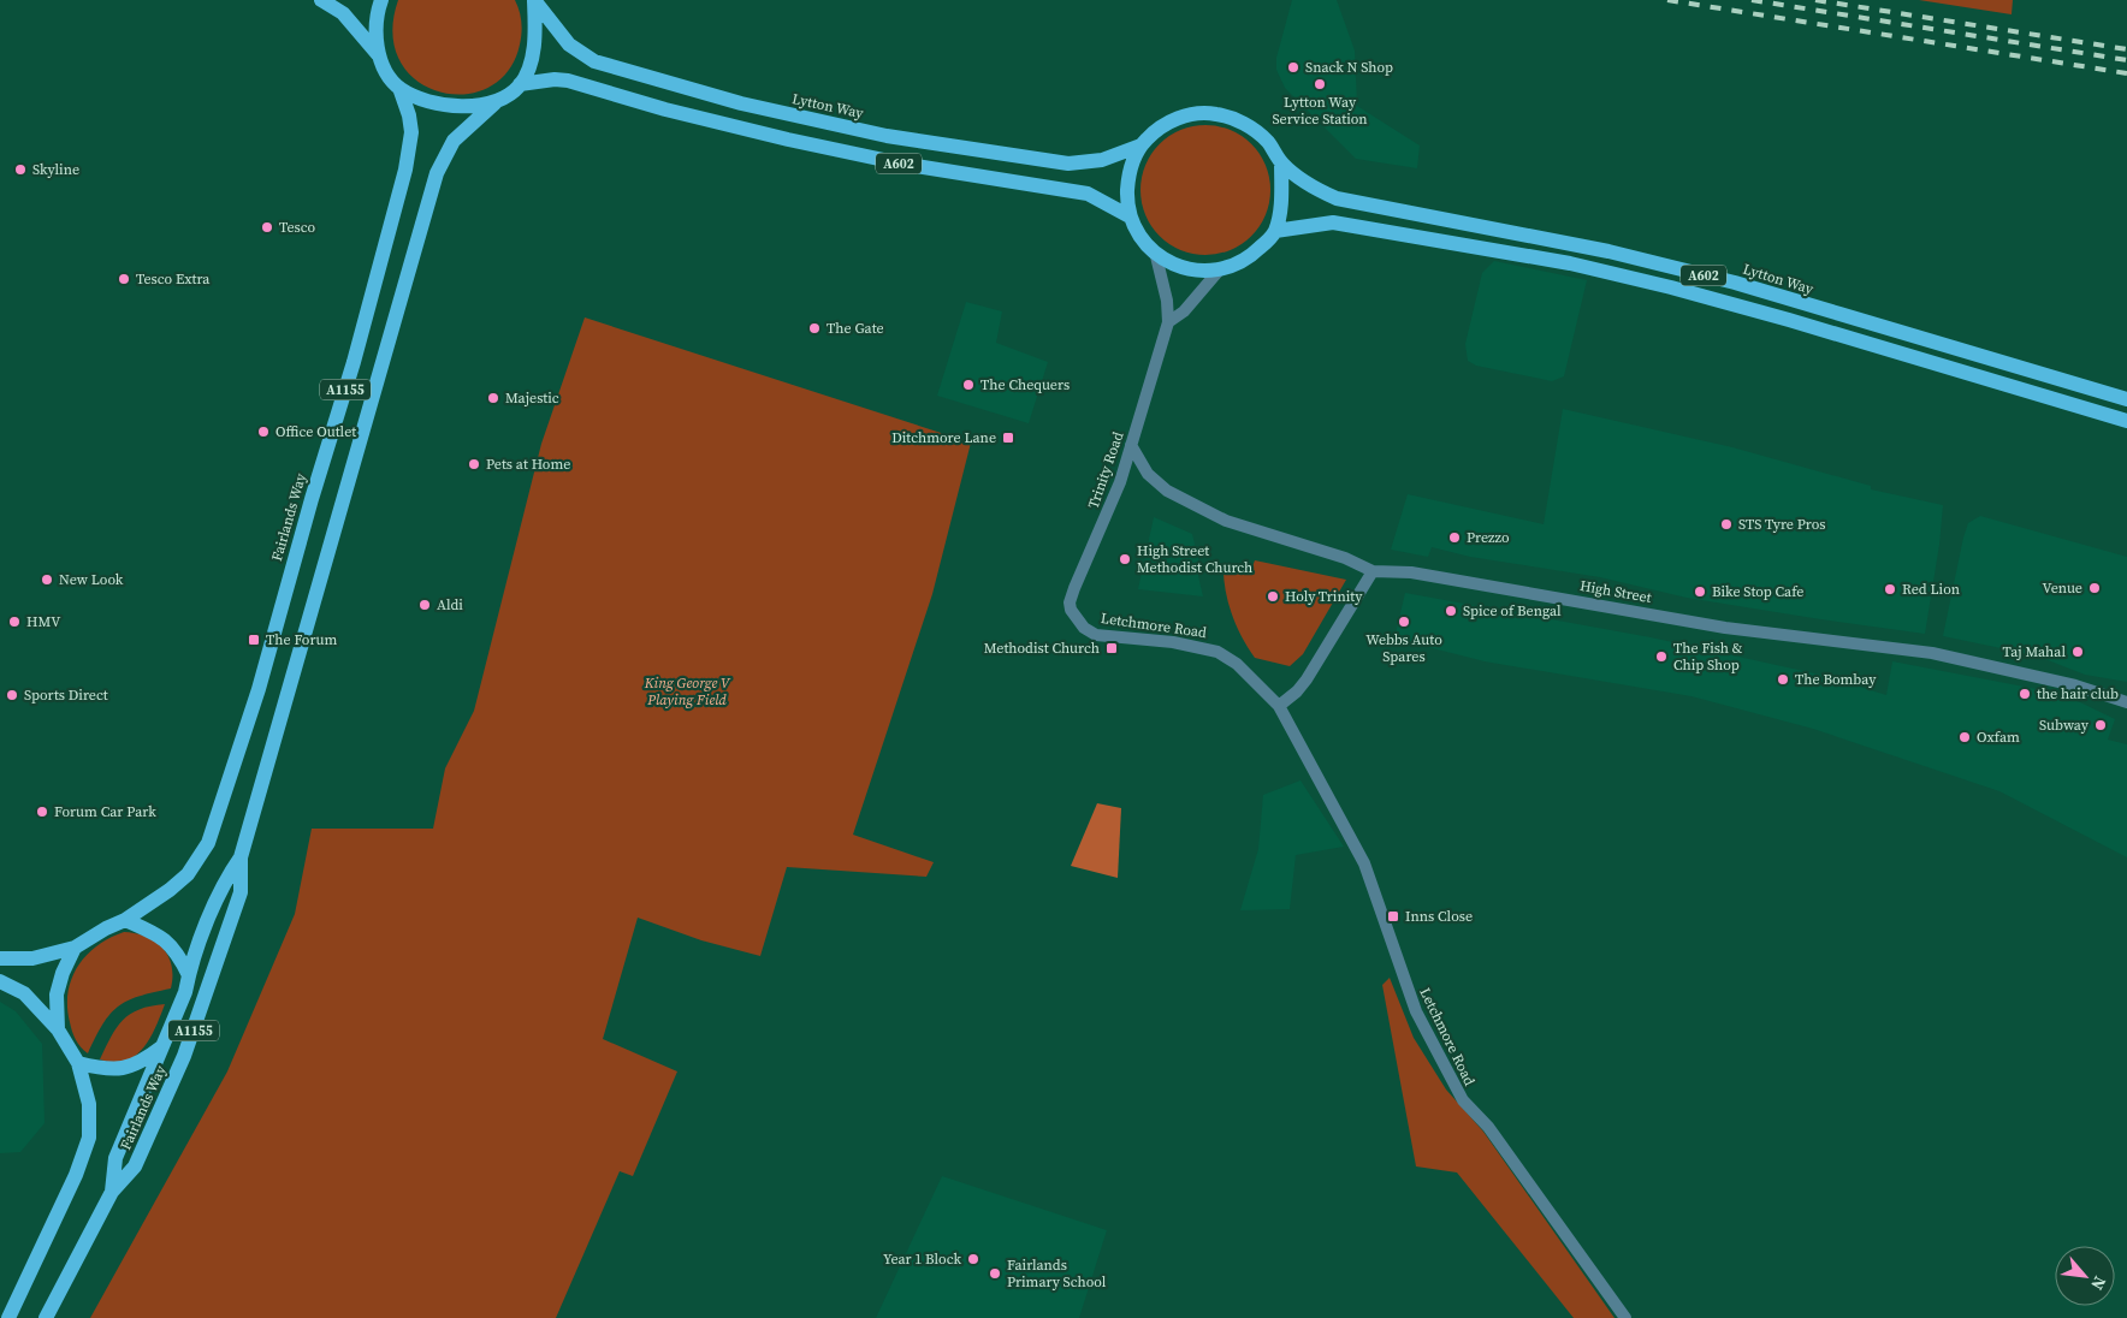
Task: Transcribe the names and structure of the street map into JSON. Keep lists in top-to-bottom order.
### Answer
{
  "streets": {
    "main road": [
      "Lytton Way",
      "A602",
      "A1155",
      "Fairlands Way"
    ],
    "street": ["Trinity Road", "High Street", "Letchmore Road"]
  },
  "crossings": [
    ["Lytton Way", "A602"],
    ["Lytton Way", "Trinity Road"],
    ["A602", "Trinity Road"],
    ["A1155", "Fairlands Way"],
    ["Trinity Road", "High Street"],
    ["Trinity Road", "Letchmore Road"]
  ],
  "parks": ["King George V Playing Field"],
  "places": {
    "other": [
      "Snack N Shop",
      "Lytton Way Service Station",
      "Skyline",
      "Tesco",
      "Tesco Extra",
      "The Gate",
      "The Chequers",
      "Majestic",
      "Office Outlet",
      "Pets at Home",
      "STS Tyre Pros",
      "Prezzo",
      "High Street Methodist Church",
      "New Look",
      "Venue",
      "Red Lion",
      "Bike Stop Cafe",
      "Holy Trinity",
      "Aldi",
      "Spice of Bengal",
      "HMV",
      "Webbs Auto Spares",
      "Taj Mahal",
      "The Fish & Chip Shop",
      "The Bombay",
      "the hair club",
      "Sports Direct",
      "Subway",
      "Oxfam",
      "Forum Car Park",
      "Year 1 Block",
      "Fairlands Primary School"
    ],
    "transit": [
      "Ditchmore Lane",
      "The Forum",
      "Methodist Church",
      "Inns Close"
    ]
  },
  "north": "bottom right"
}
